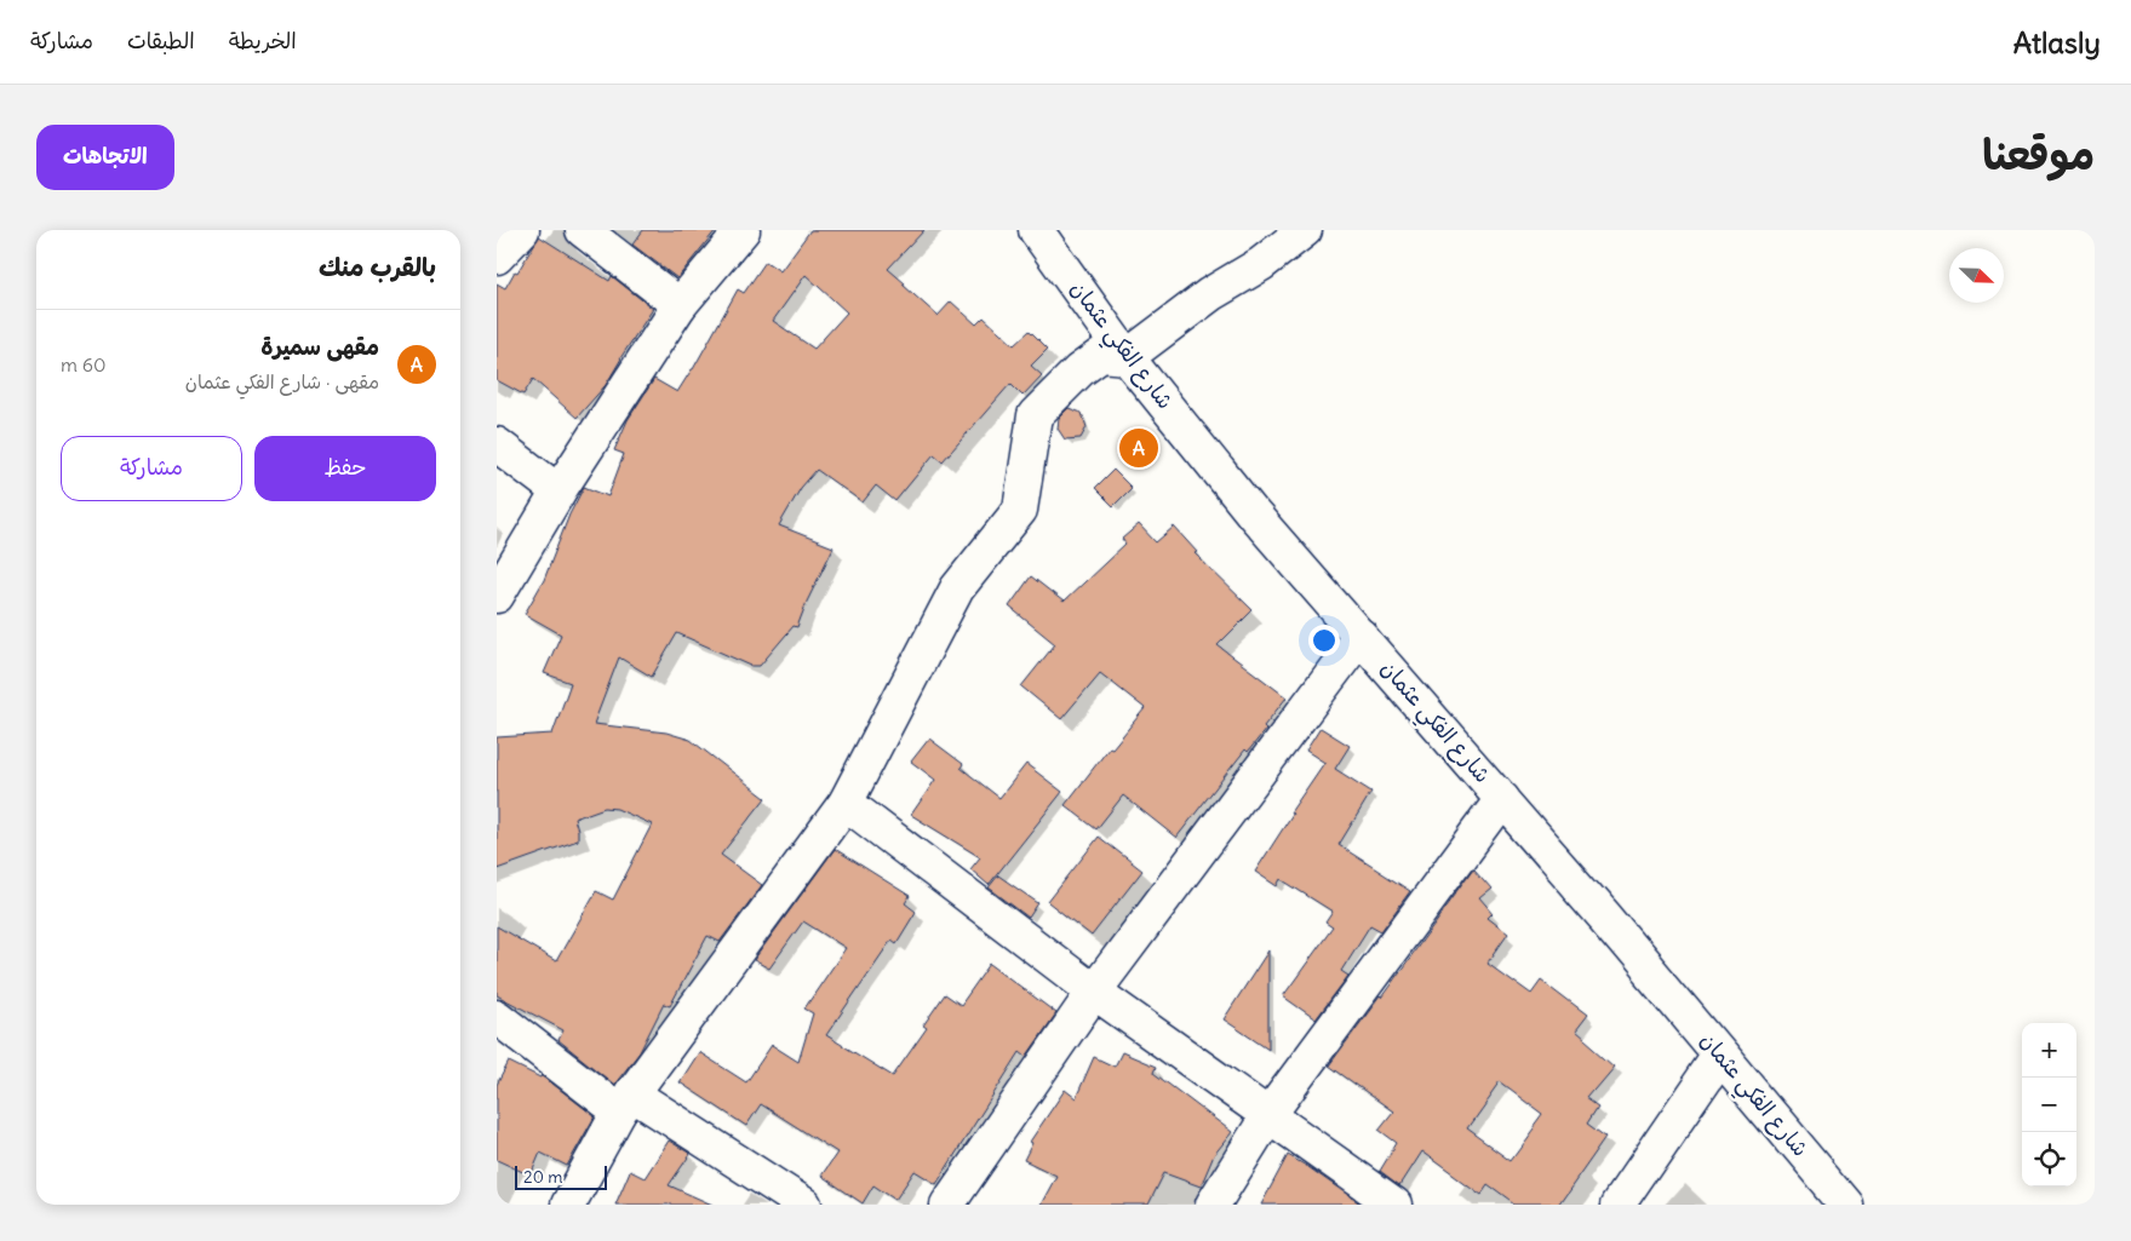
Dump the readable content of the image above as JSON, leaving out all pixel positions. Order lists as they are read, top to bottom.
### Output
{
  "streets": {
    "street": ["شارع الفكي عثمان"]
  },
  "scale_bar": "20 m",
  "north": "bottom right",
  "page": {
    "header": "Atlasly",
    "nav": ["الخريطة", "الطبقات", "مشاركة"],
    "title": "موقعنا",
    "buttons": [
      "الاتجاهات",
      ["حفظ", "مشاركة"]
    ],
    "heading": "بالقرب منك",
    "list": [
      {
        "mark": "A",
        "name": "مقهى سميرة",
        "note": "مقهى · شارع الفكي عثمان",
        "value": "60 m"
      }
    ],
    "pins": "A",
    "map_buttons": ["+", "−"],
    "scale": "20 m"
  }
}
